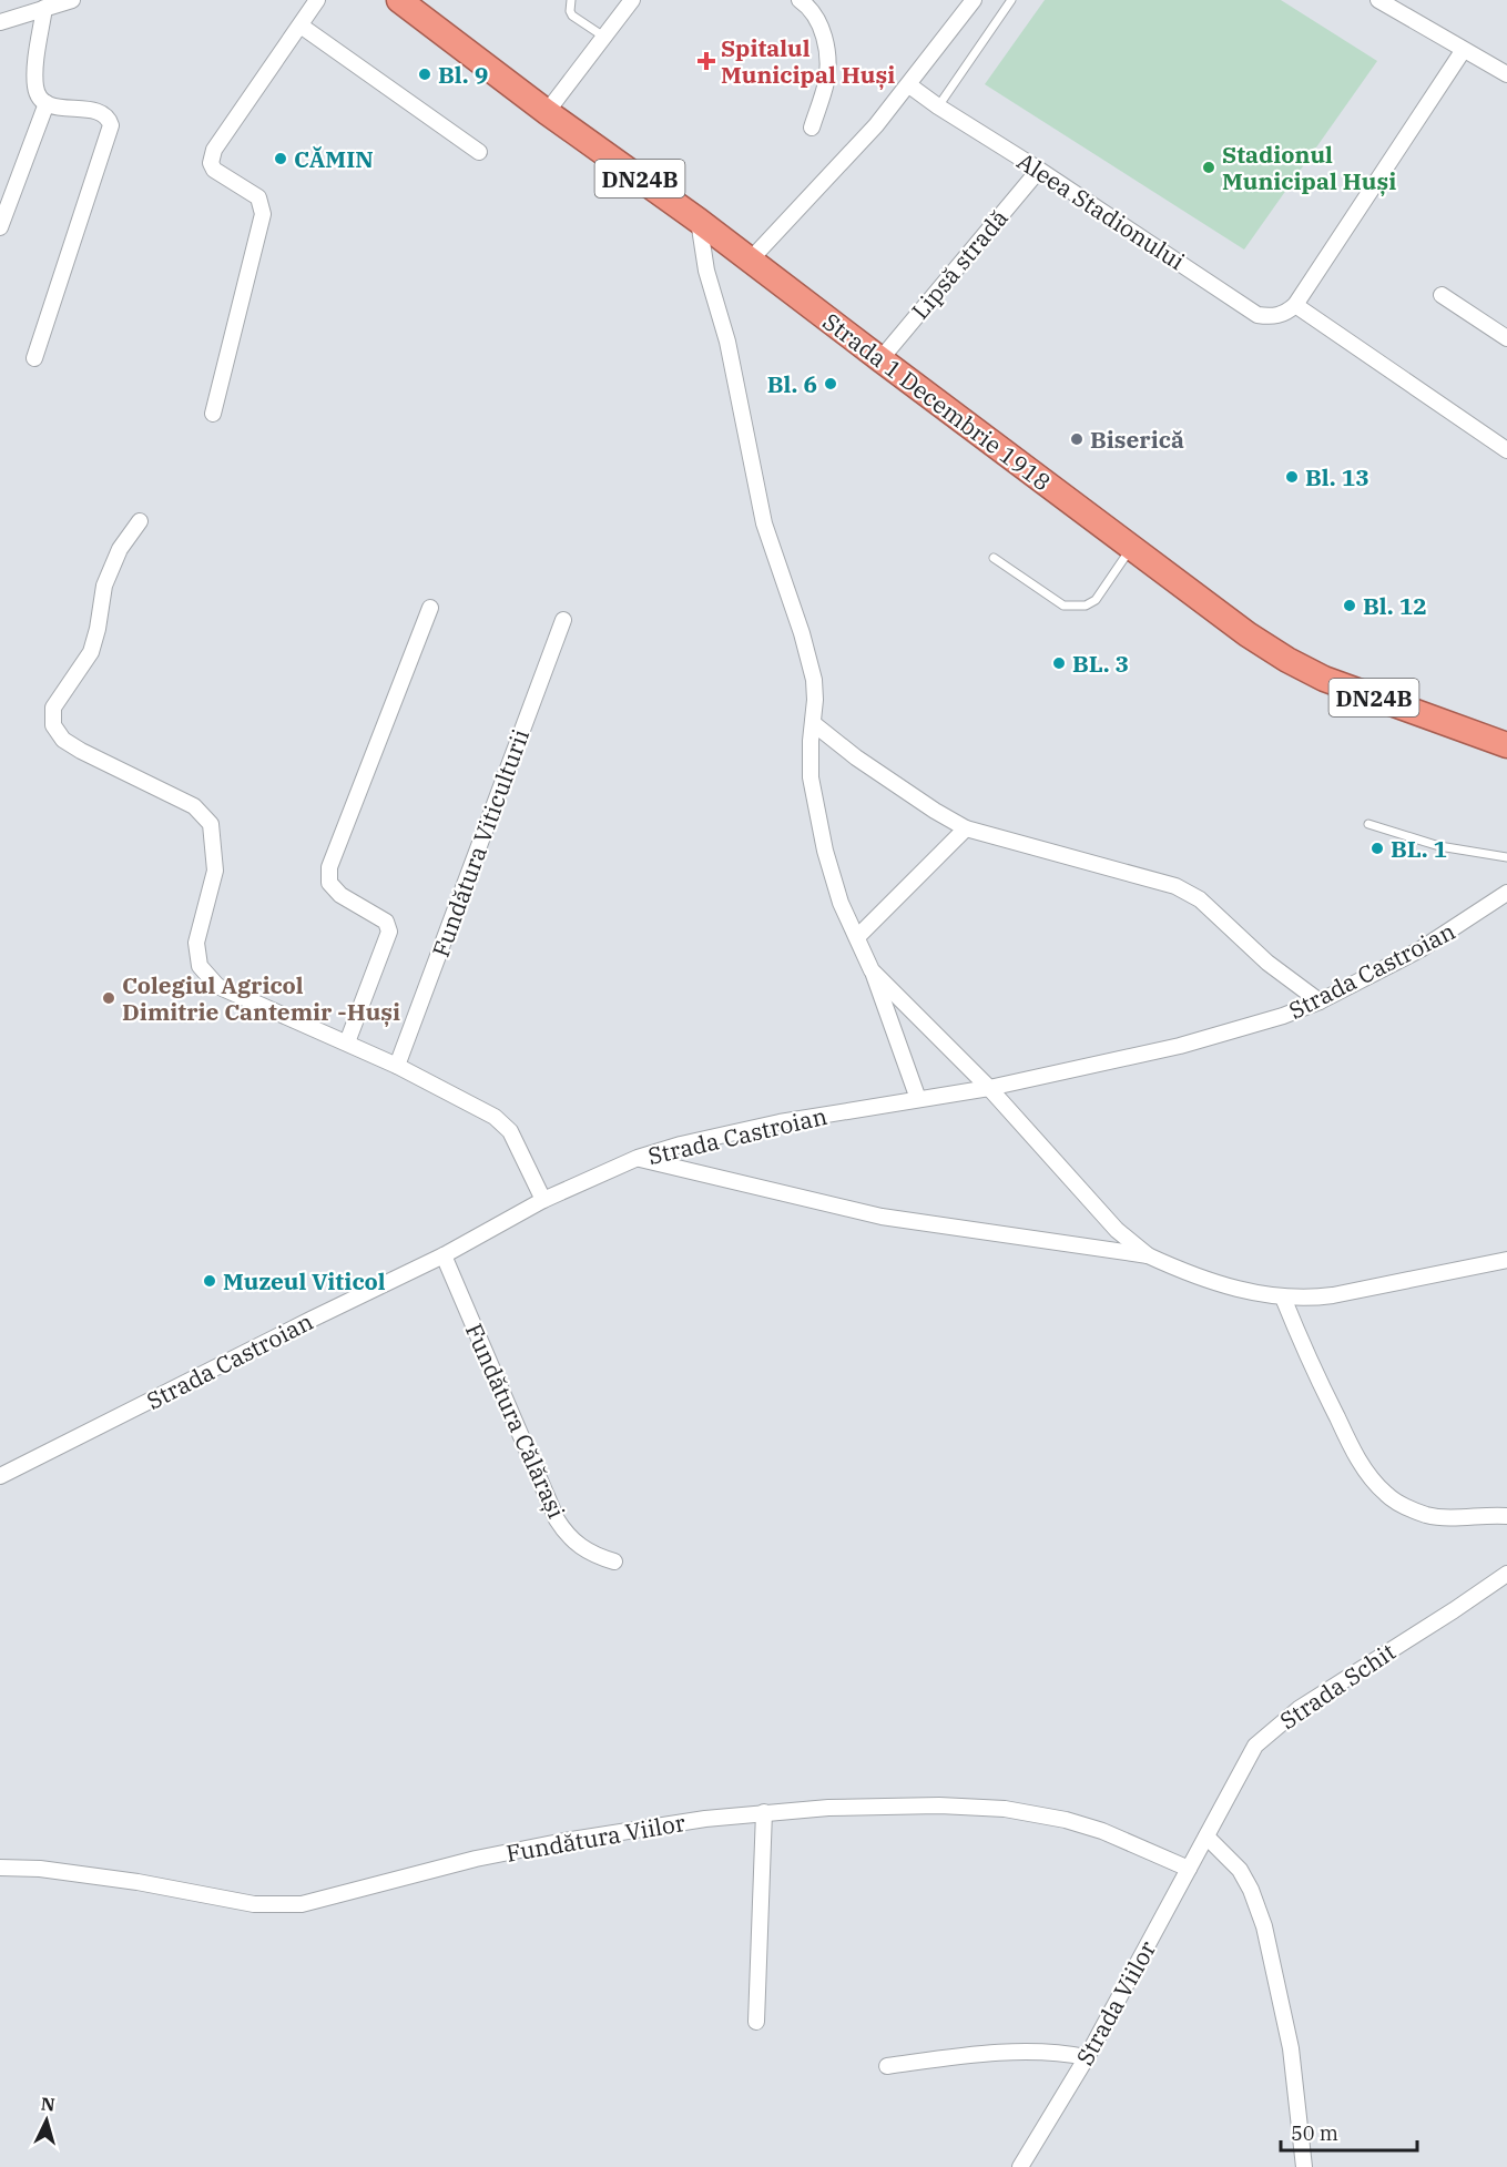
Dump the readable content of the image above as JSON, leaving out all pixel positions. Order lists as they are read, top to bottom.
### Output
{
  "streets": {
    "highway": ["DN24B", "Strada 1 Decembrie 1918"],
    "street": [
      "Aleea Stadionului",
      "Lipsă stradă",
      "Fundătura Viticulturii",
      "Strada Castroian",
      "Fundătura Călărași",
      "Strada Schit",
      "Fundătura Viilor",
      "Strada Viilor"
    ]
  },
  "crossings": [
    ["Aleea Stadionului", "Lipsă stradă"],
    ["Lipsă stradă", "Strada 1 Decembrie 1918"],
    ["Strada Castroian", "Fundătura Călărași"],
    ["Strada Schit", "Strada Viilor"],
    ["Fundătura Viilor", "Strada Viilor"]
  ],
  "places": {
    "health": ["Spitalul Municipal Huși"],
    "other": [
      "Bl. 9",
      "CĂMIN",
      "Stadionul Municipal Huși",
      "Bl. 6",
      "Biserică",
      "Bl. 13",
      "Bl. 12",
      "BL. 3",
      "BL. 1",
      "Colegiul Agricol Dimitrie Cantemir -Huși",
      "Muzeul Viticol"
    ]
  },
  "scale_bar": "50 m",
  "north": "top"
}
